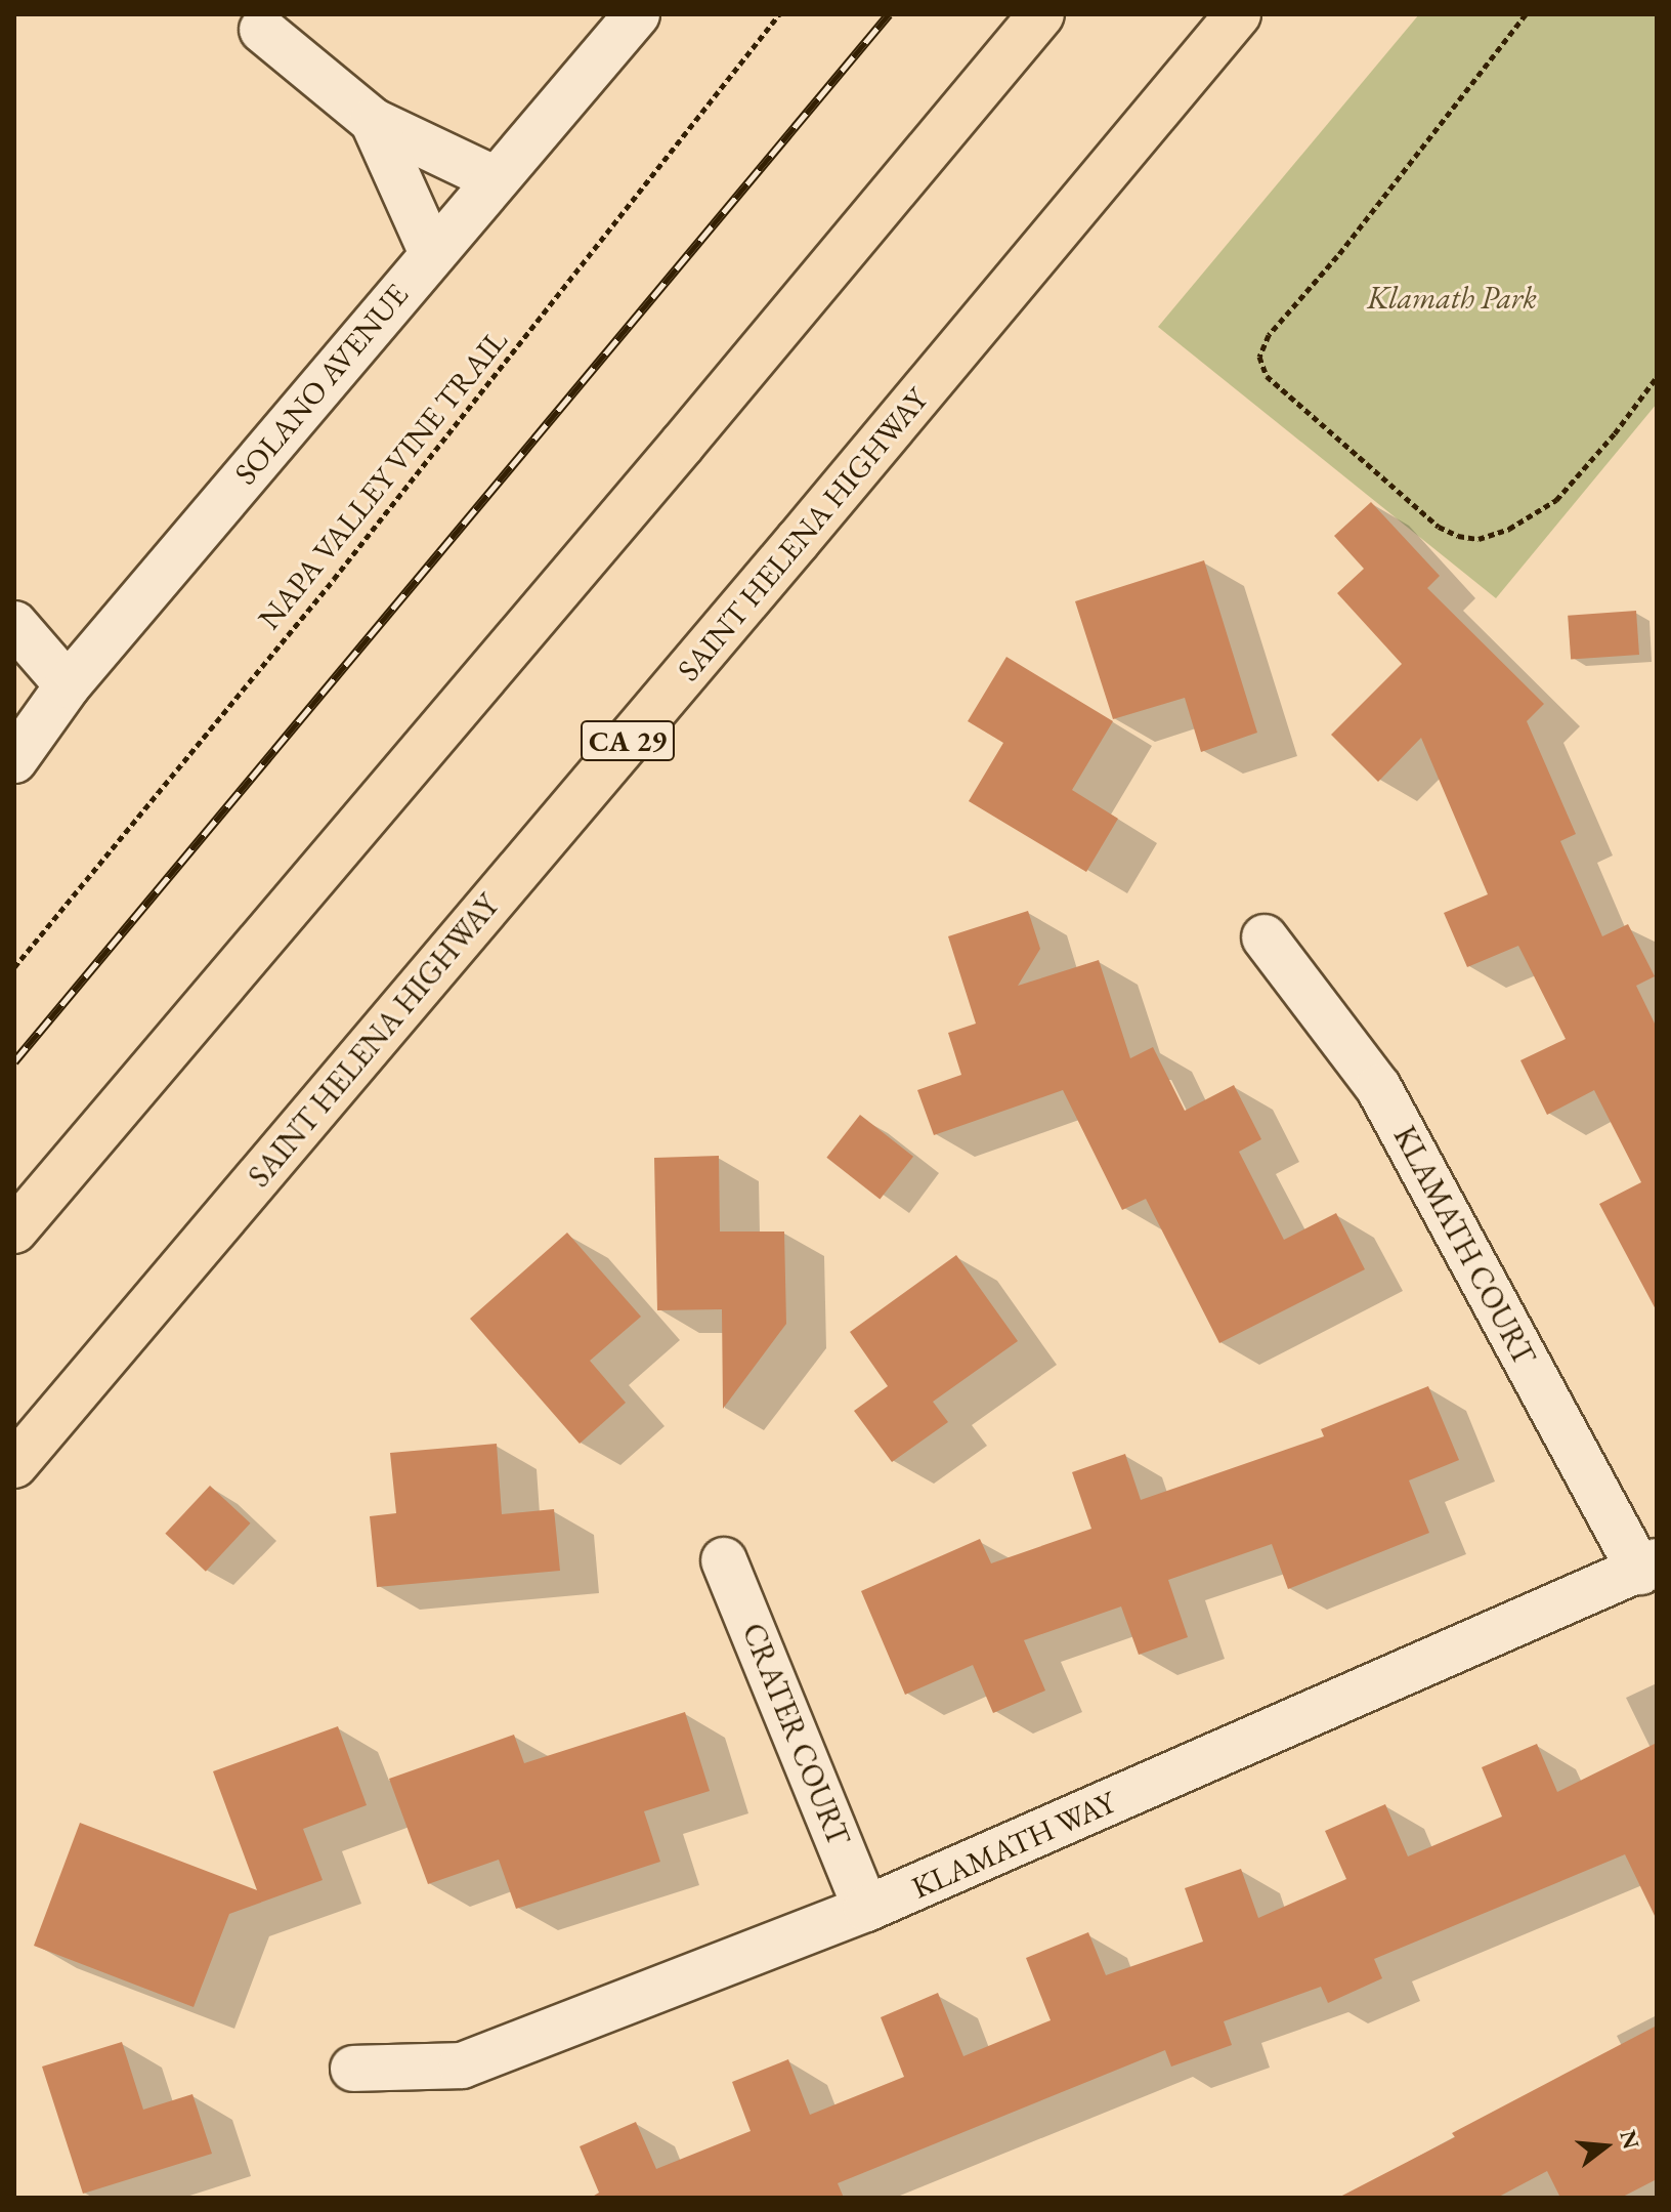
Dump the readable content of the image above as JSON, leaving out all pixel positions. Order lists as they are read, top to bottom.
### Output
{
  "streets": {
    "highway": ["SAINT HELENA HIGHWAY", "CA 29"],
    "street": [
      "SOLANO AVENUE",
      "KLAMATH COURT",
      "CRATER COURT",
      "KLAMATH WAY"
    ],
    "path": ["NAPA VALLEY VINE TRAIL"]
  },
  "crossings": [
    ["KLAMATH COURT", "KLAMATH WAY"],
    ["CRATER COURT", "KLAMATH WAY"]
  ],
  "parks": ["Klamath Park"],
  "north": "right"
}
